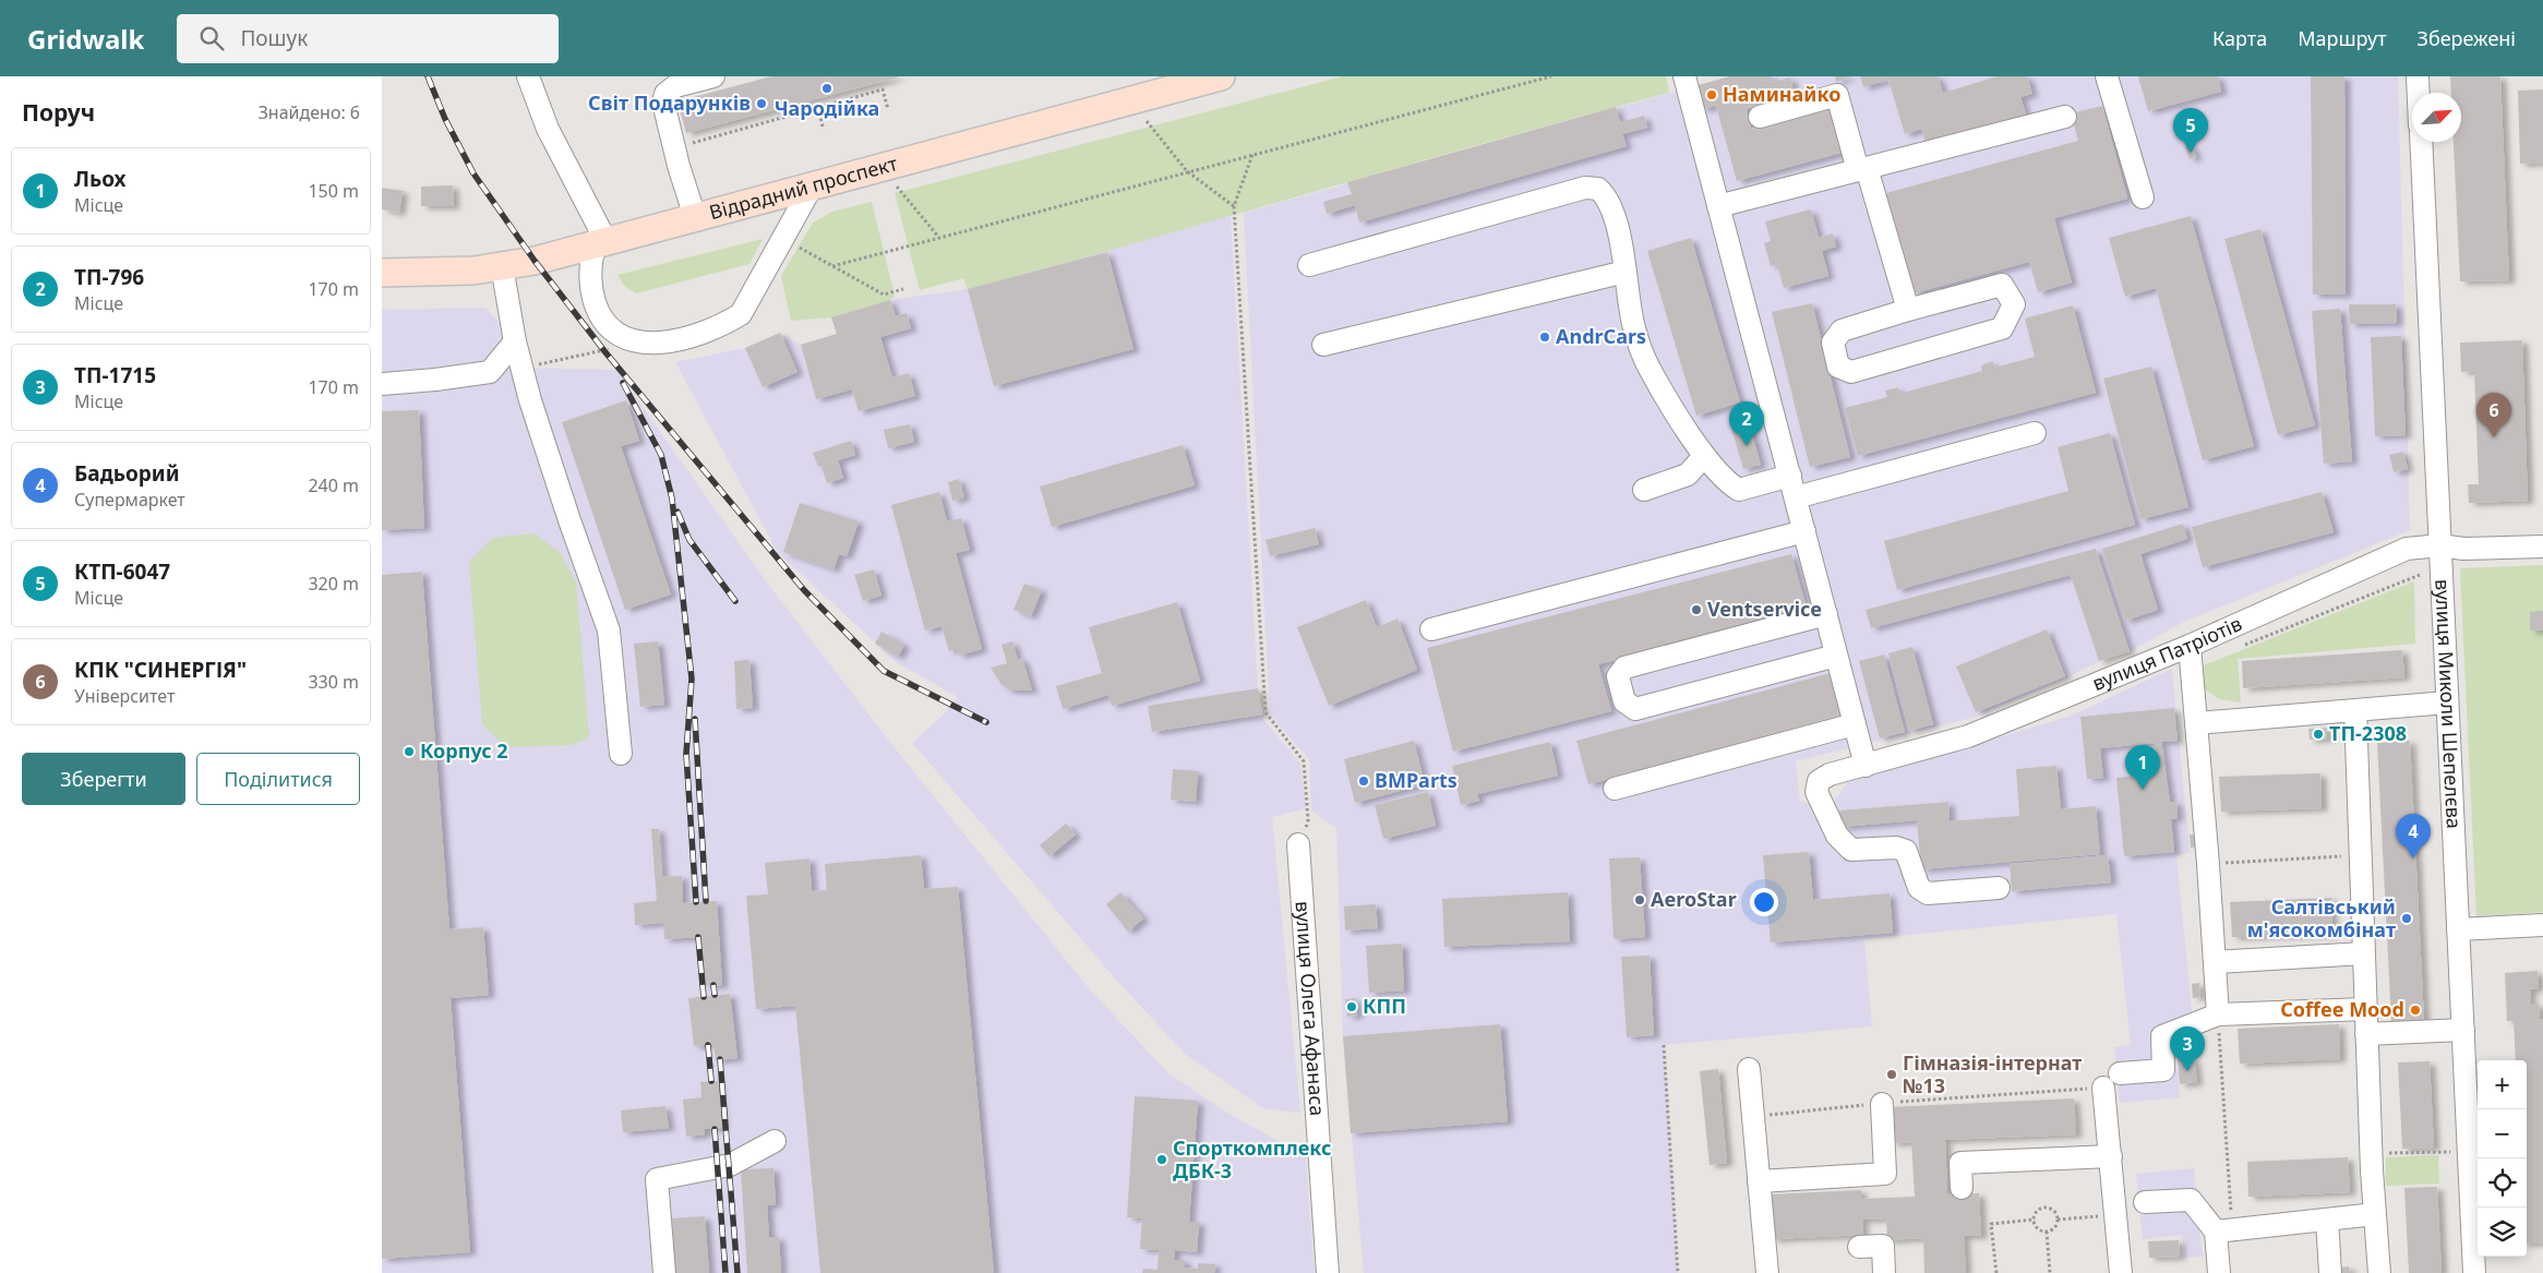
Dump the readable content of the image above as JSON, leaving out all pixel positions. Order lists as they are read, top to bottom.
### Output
{
  "streets": {
    "main road": ["Відрадний проспект"],
    "street": ["вулиця Патріотів", "вулиця Миколи Шепелєва", "вулиця Олега Афанаса"]
  },
  "crossings": [
    ["вулиця Патріотів", "вулиця Миколи Шепелєва"]
  ],
  "places": [
    "Чародійка",
    "Наминайко",
    "Світ Подарунків",
    "AndrCars",
    "Ventservice",
    "ТП-2308",
    "Корпус 2",
    "BMParts",
    "AeroStar",
    "Салтівський м'ясокомбінат",
    "КПП",
    "Coffee Mood",
    "Гімназія-інтернат №13",
    "Спорткомплекс ДБК-3"
  ],
  "north": "top right",
  "page": {
    "header": "Gridwalk",
    "search": "Пошук",
    "nav": ["Карта", "Маршрут", "Збережені"],
    "heading": ["Поруч", "Знайдено: 6"],
    "pins": [
      "5",
      "6",
      "2",
      "1",
      "4",
      "3"
    ],
    "list": [
      {
        "mark": "1",
        "name": "Льох",
        "note": "Місце",
        "value": "150 m"
      },
      {
        "mark": "2",
        "name": "ТП-796",
        "note": "Місце",
        "value": "170 m"
      },
      {
        "mark": "3",
        "name": "ТП-1715",
        "note": "Місце",
        "value": "170 m"
      },
      {
        "mark": "4",
        "name": "Бадьорий",
        "note": "Супермаркет",
        "value": "240 m"
      },
      {
        "mark": "5",
        "name": "КТП-6047",
        "note": "Місце",
        "value": "320 m"
      },
      {
        "mark": "6",
        "name": "КПК \"СИНЕРГІЯ\"",
        "note": "Університет",
        "value": "330 m"
      }
    ],
    "buttons": ["Зберегти", "Поділитися"],
    "map_buttons": ["+", "−"]
  }
}
